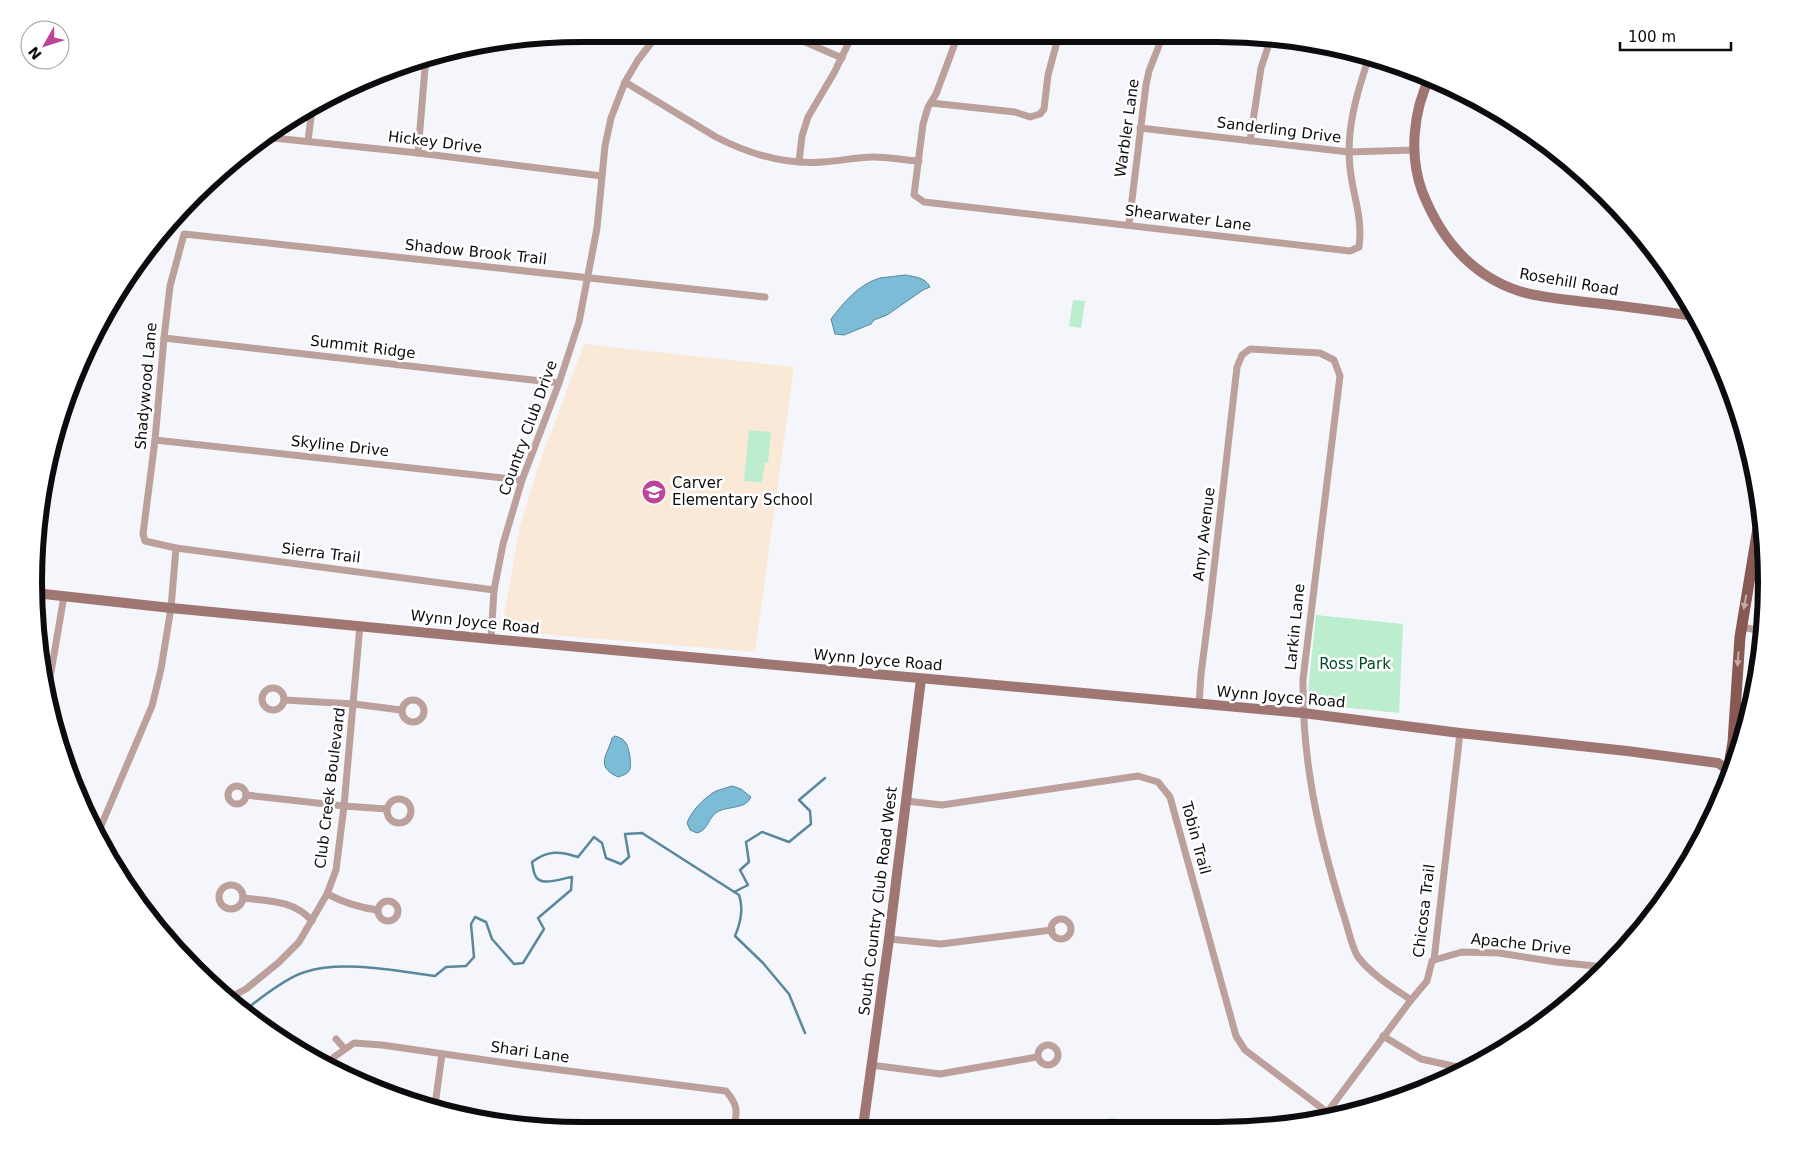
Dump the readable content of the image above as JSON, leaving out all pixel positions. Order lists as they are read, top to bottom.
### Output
{
  "streets": {
    "street": [
      "Warbler Lane",
      "Sanderling Drive",
      "Hickey Drive",
      "Shearwater Lane",
      "Shadow Brook Trail",
      "Rosehill Road",
      "Summit Ridge",
      "Shadywood Lane",
      "Country Club Drive",
      "Skyline Drive",
      "Amy Avenue",
      "Sierra Trail",
      "Wynn Joyce Road",
      "Larkin Lane",
      "Club Creek Boulevard",
      "Tobin Trail",
      "South Country Club Road West",
      "Chicosa Trail",
      "Apache Drive",
      "Shari Lane"
    ]
  },
  "crossings": [
    ["Warbler Lane", "Sanderling Drive"],
    ["Warbler Lane", "Shearwater Lane"],
    ["Sanderling Drive", "Shearwater Lane"],
    ["Sanderling Drive", "Rosehill Road"],
    ["Hickey Drive", "Country Club Drive"],
    ["Shadow Brook Trail", "Shadywood Lane"],
    ["Shadow Brook Trail", "Country Club Drive"],
    ["Summit Ridge", "Shadywood Lane"],
    ["Summit Ridge", "Country Club Drive"],
    ["Shadywood Lane", "Skyline Drive"],
    ["Shadywood Lane", "Sierra Trail"],
    ["Country Club Drive", "Skyline Drive"],
    ["Country Club Drive", "Sierra Trail"],
    ["Country Club Drive", "Wynn Joyce Road"],
    ["Amy Avenue", "Wynn Joyce Road"],
    ["Amy Avenue", "Larkin Lane"],
    ["Wynn Joyce Road", "Larkin Lane"],
    ["Wynn Joyce Road", "Club Creek Boulevard"],
    ["Wynn Joyce Road", "South Country Club Road West"],
    ["Wynn Joyce Road", "Chicosa Trail"],
    ["Larkin Lane", "Chicosa Trail"],
    ["Tobin Trail", "South Country Club Road West"],
    ["Chicosa Trail", "Apache Drive"]
  ],
  "parks": ["Ross Park"],
  "places": {
    "school or university": ["Carver Elementary School"]
  },
  "scale_bar": "100 m",
  "north": "bottom left"
}
